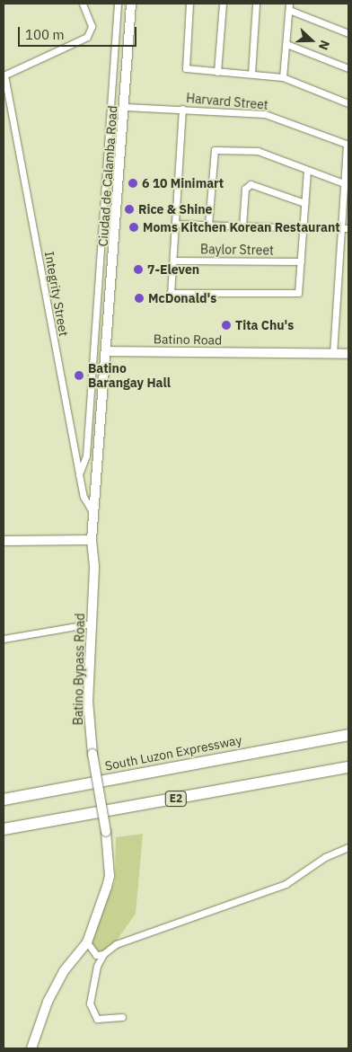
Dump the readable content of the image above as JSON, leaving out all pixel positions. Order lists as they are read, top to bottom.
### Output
{
  "streets": {
    "highway": ["South Luzon Expressway", "E2"],
    "main road": ["Ciudad de Calamba Road", "Batino Road", "Batino Bypass Road"],
    "street": ["Harvard Street", "Baylor Street", "Integrity Street"]
  },
  "crossings": [
    ["Harvard Street", "Ciudad de Calamba Road"],
    ["Ciudad de Calamba Road", "Integrity Street"],
    ["Ciudad de Calamba Road", "Batino Road"],
    ["Ciudad de Calamba Road", "Batino Bypass Road"],
    ["Integrity Street", "Batino Bypass Road"]
  ],
  "places": [
    "6 10 Minimart",
    "Rice & Shine",
    "Moms Kitchen Korean Restaurant",
    "7-Eleven",
    "McDonald's",
    "Tita Chu's",
    "Batino Barangay Hall"
  ],
  "scale_bar": "100 m",
  "north": "right"
}
